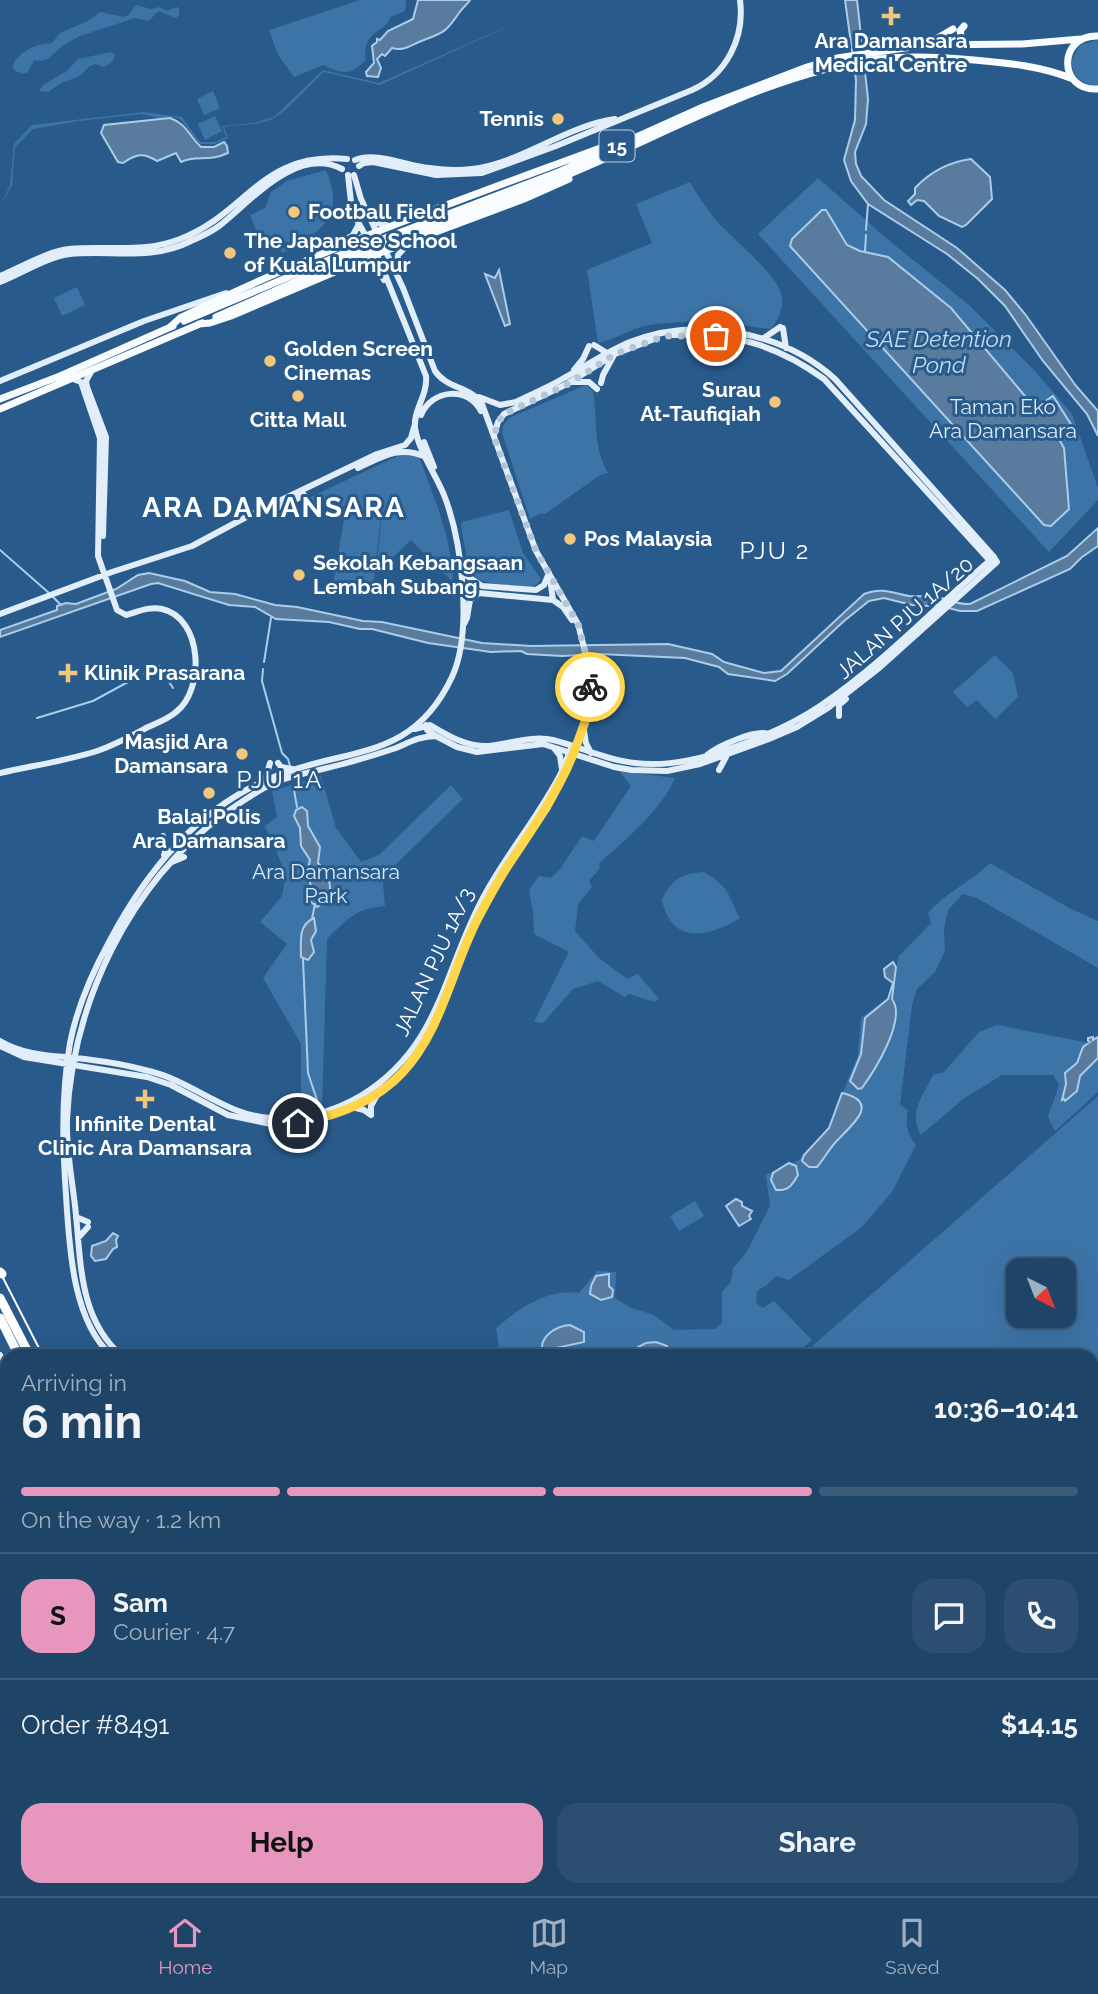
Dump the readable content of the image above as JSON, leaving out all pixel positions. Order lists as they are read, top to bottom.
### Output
{
  "streets": {
    "main road": ["15"],
    "street": ["JALAN PJU 1A/20", "JALAN PJU 1A/3"]
  },
  "crossings": [
    ["JALAN PJU 1A/20", "JALAN PJU 1A/3"]
  ],
  "districts": ["ARA DAMANSARA", "PJU 2", "PJU 1A"],
  "water": ["SAE Detention Pond"],
  "parks": ["Taman Eko Ara Damansara", "Ara Damansara Park"],
  "places": {
    "health": ["Ara Damansara Medical Centre", "Klinik Prasarana", "Infinite Dental Clinic Ara Damansara"],
    "other": [
      "Tennis",
      "Football Field",
      "The Japanese School of Kuala Lumpur",
      "Golden Screen Cinemas",
      "Citta Mall",
      "Surau At-Taufiqiah",
      "Pos Malaysia",
      "Sekolah Kebangsaan Lembah Subang",
      "Masjid Ara Damansara",
      "Balai Polis Ara Damansara"
    ]
  },
  "north": "bottom right",
  "page": {
    "heading": ["6 min", "Arriving in", "10:36–10:41"],
    "panel": [
      "Sam",
      "Courier · 4.7",
      "Order #8491",
      "$14.15"
    ],
    "bar": "On the way · 1.2 km",
    "round": "S",
    "buttons": ["Help", "Share"],
    "tabs": ["Home", "Map", "Saved"]
  }
}
